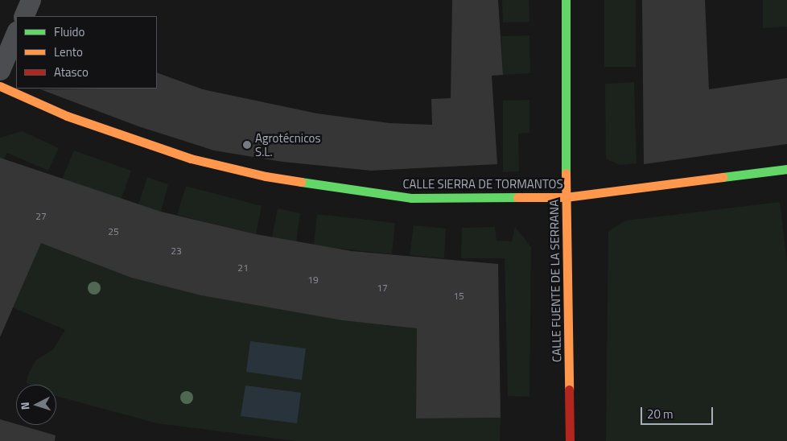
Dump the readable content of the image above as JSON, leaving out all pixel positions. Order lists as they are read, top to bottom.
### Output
{
  "streets": {
    "street": ["CALLE SIERRA DE TORMANTOS", "CALLE FUENTE DE LA SERRANA"]
  },
  "crossings": [
    ["CALLE SIERRA DE TORMANTOS", "CALLE FUENTE DE LA SERRANA"]
  ],
  "places": ["Agrotécnicos S.L."],
  "house_numbers": [
    "27",
    "25",
    "23",
    "21",
    "19",
    "17",
    "15"
  ],
  "legend": ["Fluido", "Lento", "Atasco"],
  "scale_bar": "20 m",
  "north": "left"
}
